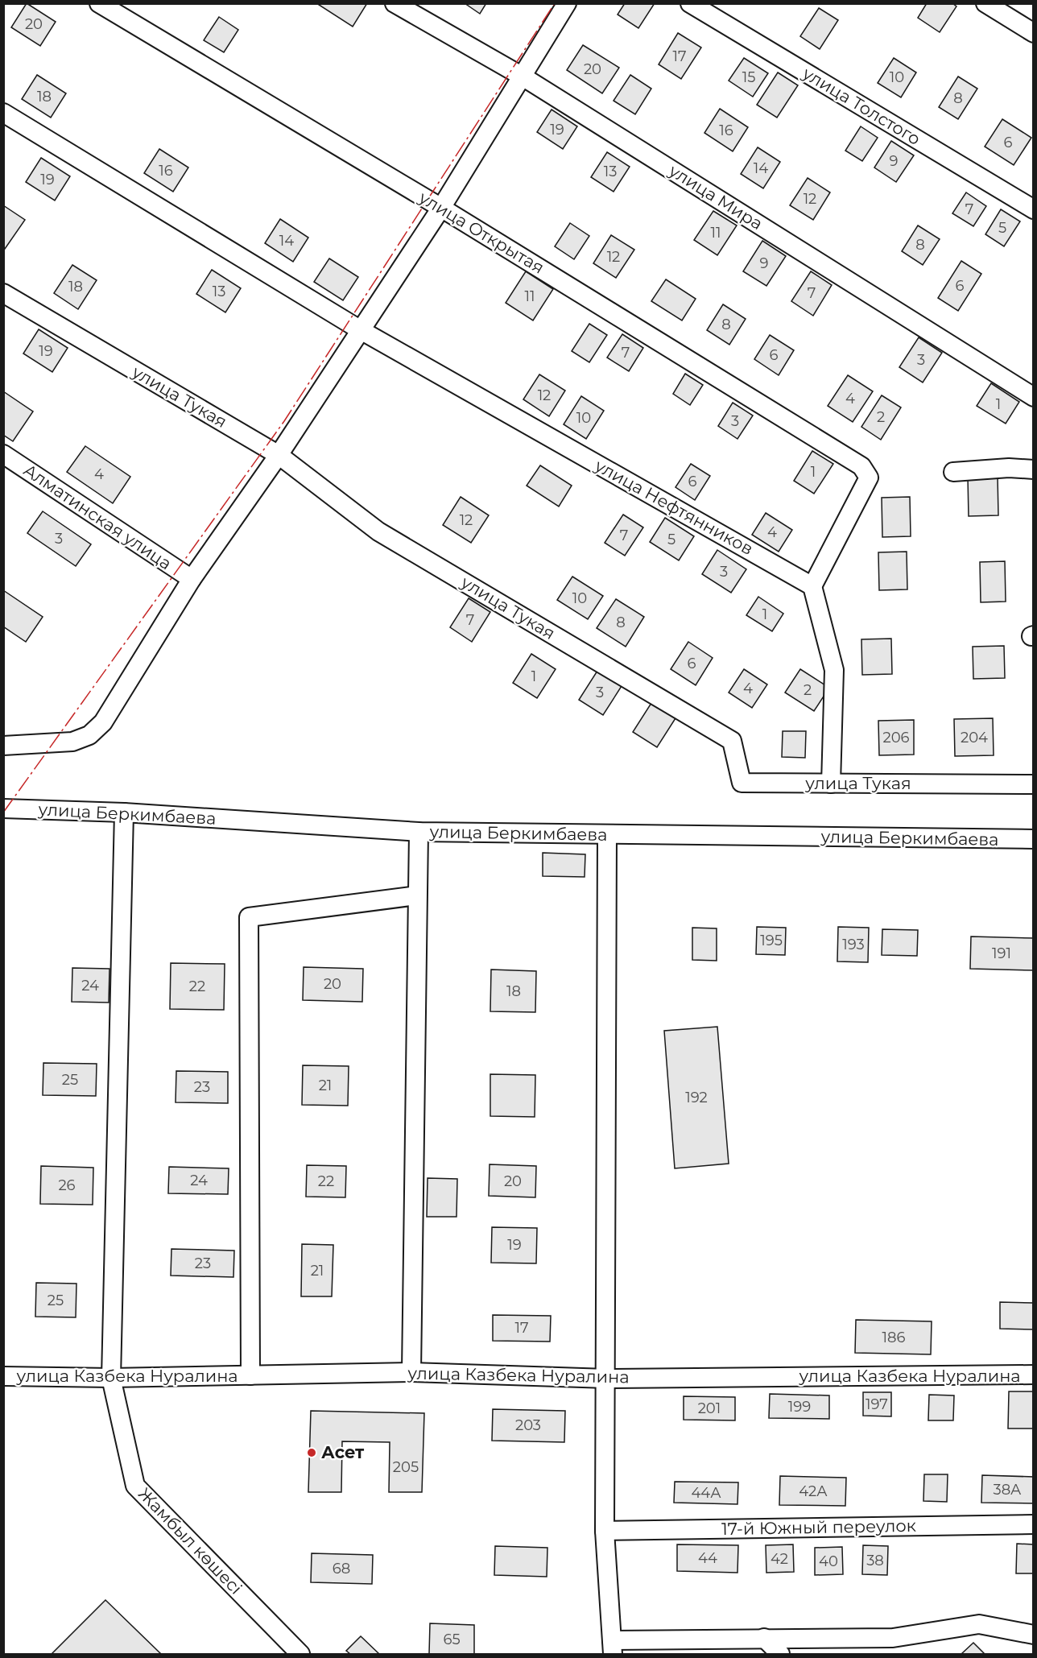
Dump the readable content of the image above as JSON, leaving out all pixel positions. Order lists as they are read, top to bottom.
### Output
{
  "streets": {
    "street": [
      "улица Толстого",
      "улица Мира",
      "улица Открытая",
      "улица Тукая",
      "улица Нефтянников",
      "Алматинская улица",
      "улица Беркимбаева",
      "улица Казбека Нуралина",
      "17-й Южный переулок",
      "Жамбыл көшесі"
    ]
  },
  "crossings": [
    ["улица Открытая", "улица Нефтянников"],
    ["улица Беркимбаева", "Жамбыл көшесі"],
    ["улица Казбека Нуралина", "Жамбыл көшесі"]
  ],
  "places": ["Асет"],
  "house_numbers": [
    "20",
    "17",
    "20",
    "15",
    "10",
    "18",
    "8",
    "19",
    "16",
    "6",
    "9",
    "14",
    "16",
    "13",
    "19",
    "12",
    "7",
    "5",
    "11",
    "14",
    "8",
    "12",
    "9",
    "6",
    "18",
    "13",
    "7",
    "11",
    "8",
    "19",
    "7",
    "6",
    "3",
    "12",
    "4",
    "1",
    "2",
    "10",
    "3",
    "1",
    "4",
    "6",
    "12",
    "4",
    "7",
    "3",
    "5",
    "3",
    "10",
    "1",
    "7",
    "8",
    "6",
    "1",
    "4",
    "2",
    "3",
    "206",
    "204",
    "195",
    "193",
    "191",
    "20",
    "24",
    "22",
    "18",
    "25",
    "21",
    "23",
    "192",
    "24",
    "22",
    "20",
    "26",
    "19",
    "23",
    "21",
    "25",
    "17",
    "186",
    "197",
    "199",
    "201",
    "203",
    "205",
    "38А",
    "42А",
    "44А",
    "44",
    "42",
    "38",
    "40",
    "68",
    "65"
  ]
}
